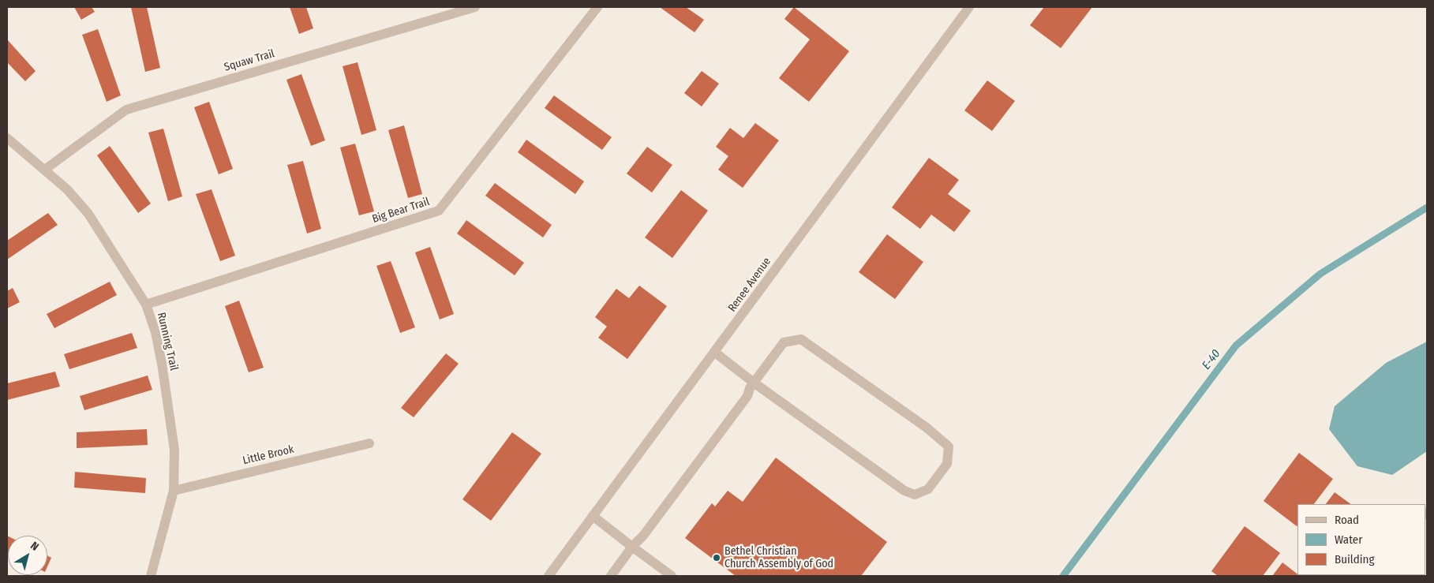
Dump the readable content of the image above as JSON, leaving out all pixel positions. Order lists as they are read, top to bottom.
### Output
{
  "streets": {
    "street": [
      "Squaw Trail",
      "Big Bear Trail",
      "Renee Avenue",
      "Running Trail",
      "Little Brook"
    ]
  },
  "crossings": [
    ["Squaw Trail", "Running Trail"],
    ["Big Bear Trail", "Running Trail"],
    ["Running Trail", "Little Brook"]
  ],
  "water": ["E-40"],
  "places": ["Bethel Christian Church Assembly of God"],
  "legend": ["Road", "Water", "Building"],
  "north": "top right"
}
